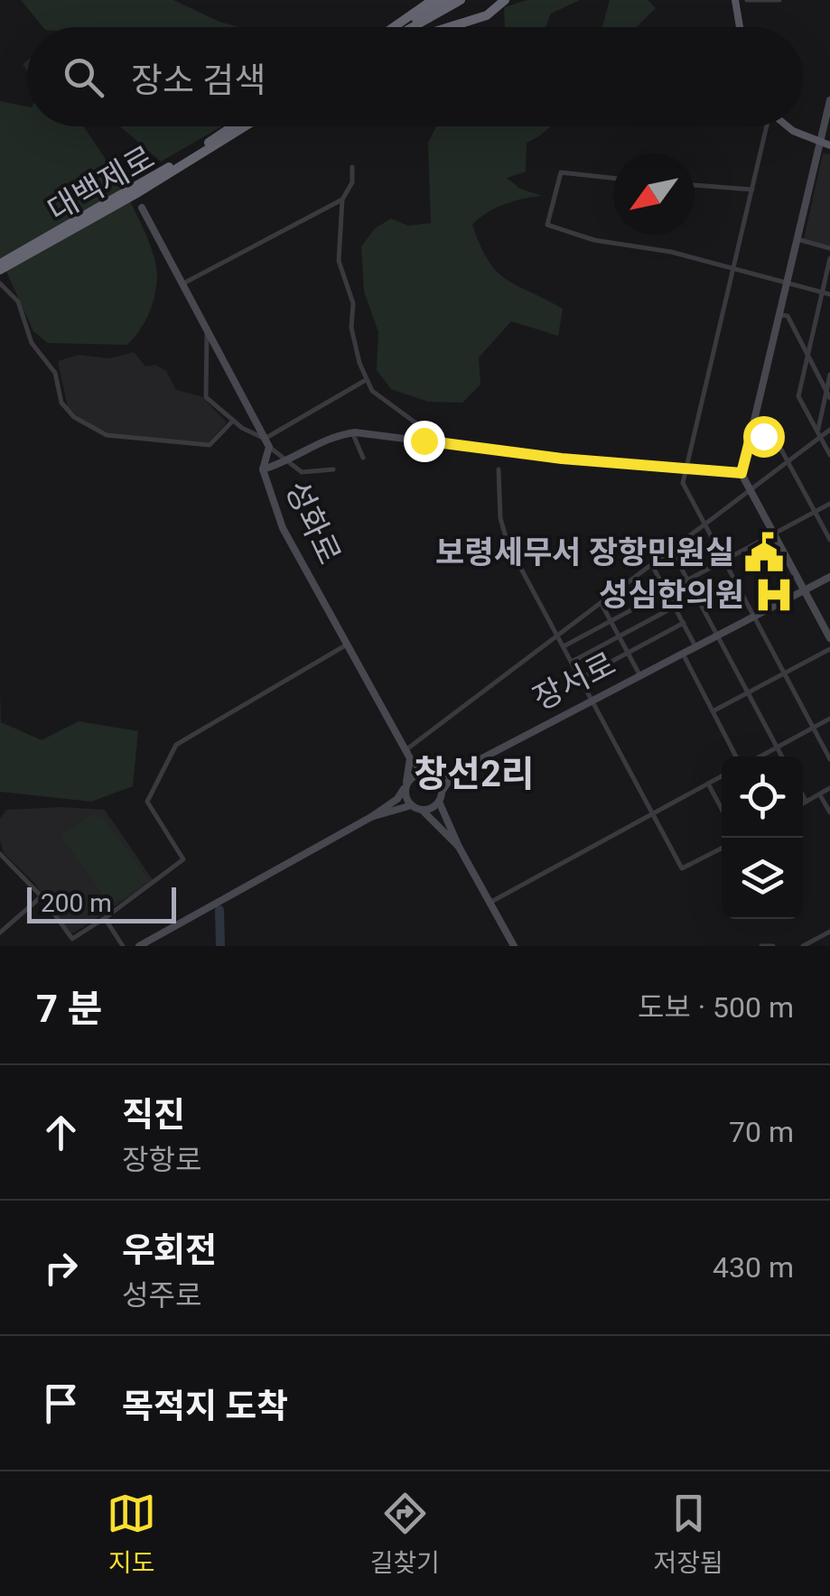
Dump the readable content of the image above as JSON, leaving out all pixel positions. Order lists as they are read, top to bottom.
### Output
{
  "streets": {
    "highway": ["대백제로"],
    "street": ["성화로", "장서로"]
  },
  "districts": ["창선2리"],
  "places": {
    "public building": ["보령세무서 장항민원실"],
    "hospital": ["성심한의원"]
  },
  "scale_bar": "200 m",
  "north": "bottom left",
  "page": {
    "search": "장소 검색",
    "scale": "200 m",
    "heading": ["7 분", "도보 · 500 m"],
    "list": [
      ["직진", "장항로", "70 m"],
      ["우회전", "성주로", "430 m"],
      "목적지 도착"
    ],
    "nav": ["지도", "길찾기", "저장됨"]
  }
}
